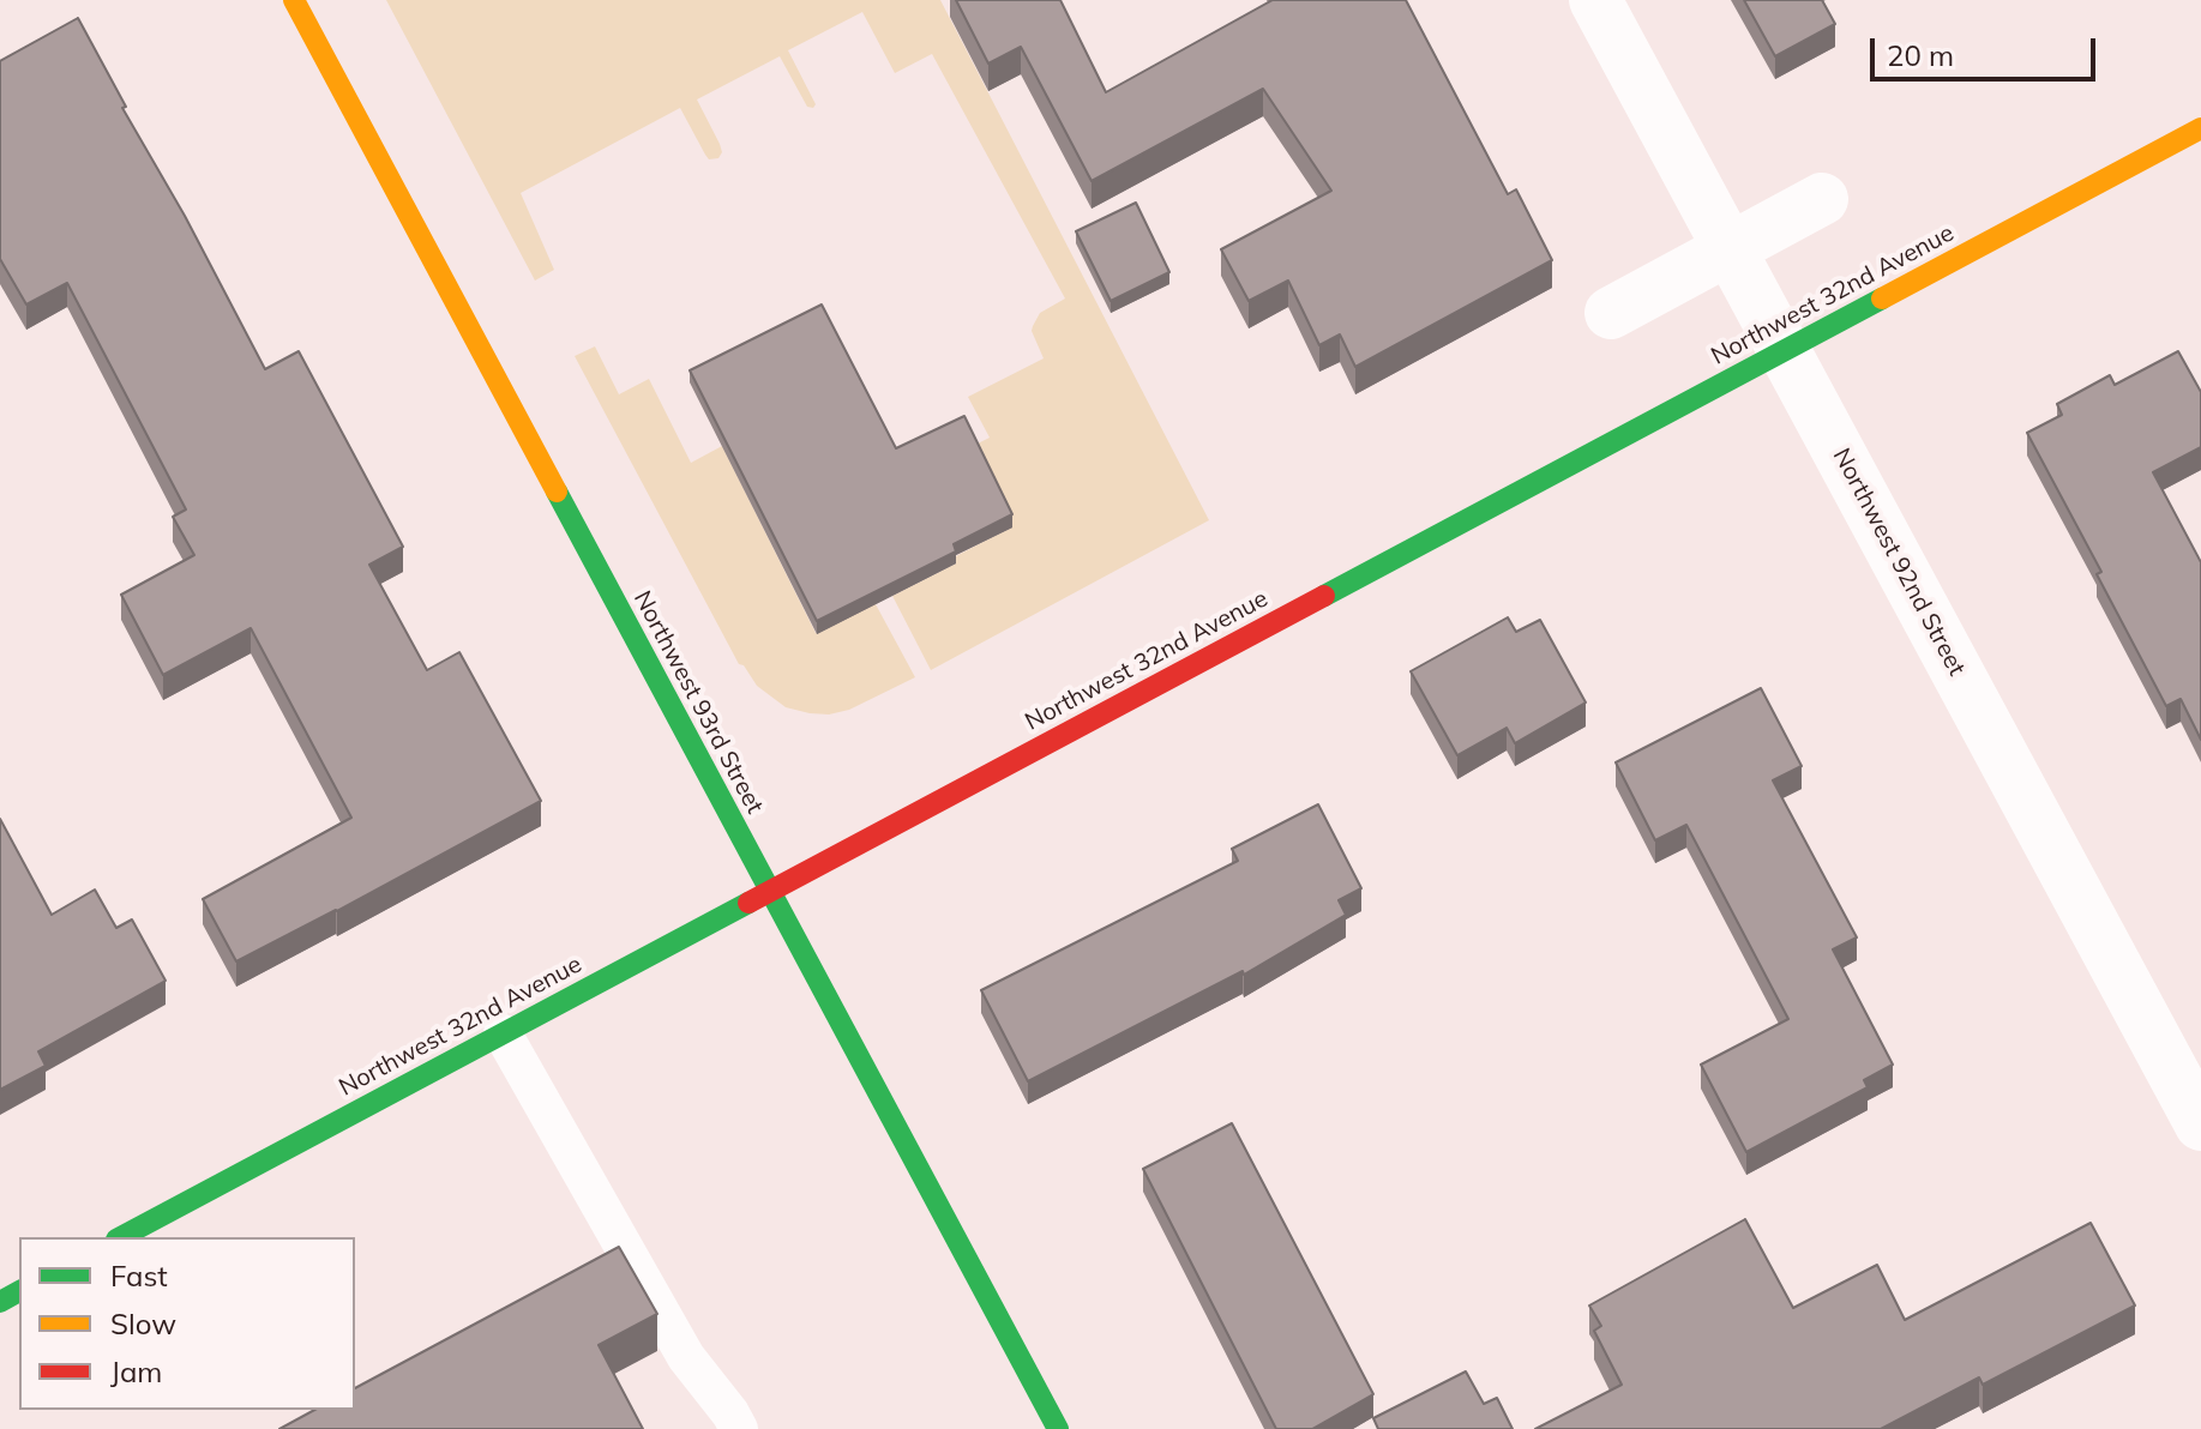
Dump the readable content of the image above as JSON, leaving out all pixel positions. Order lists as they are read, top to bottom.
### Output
{
  "streets": {
    "main road": ["Northwest 32nd Avenue", "Northwest 93rd Street"],
    "street": ["Northwest 92nd Street"]
  },
  "crossings": [
    ["Northwest 32nd Avenue", "Northwest 92nd Street"],
    ["Northwest 32nd Avenue", "Northwest 93rd Street"]
  ],
  "legend": ["Fast", "Slow", "Jam"],
  "scale_bar": "20 m"
}
